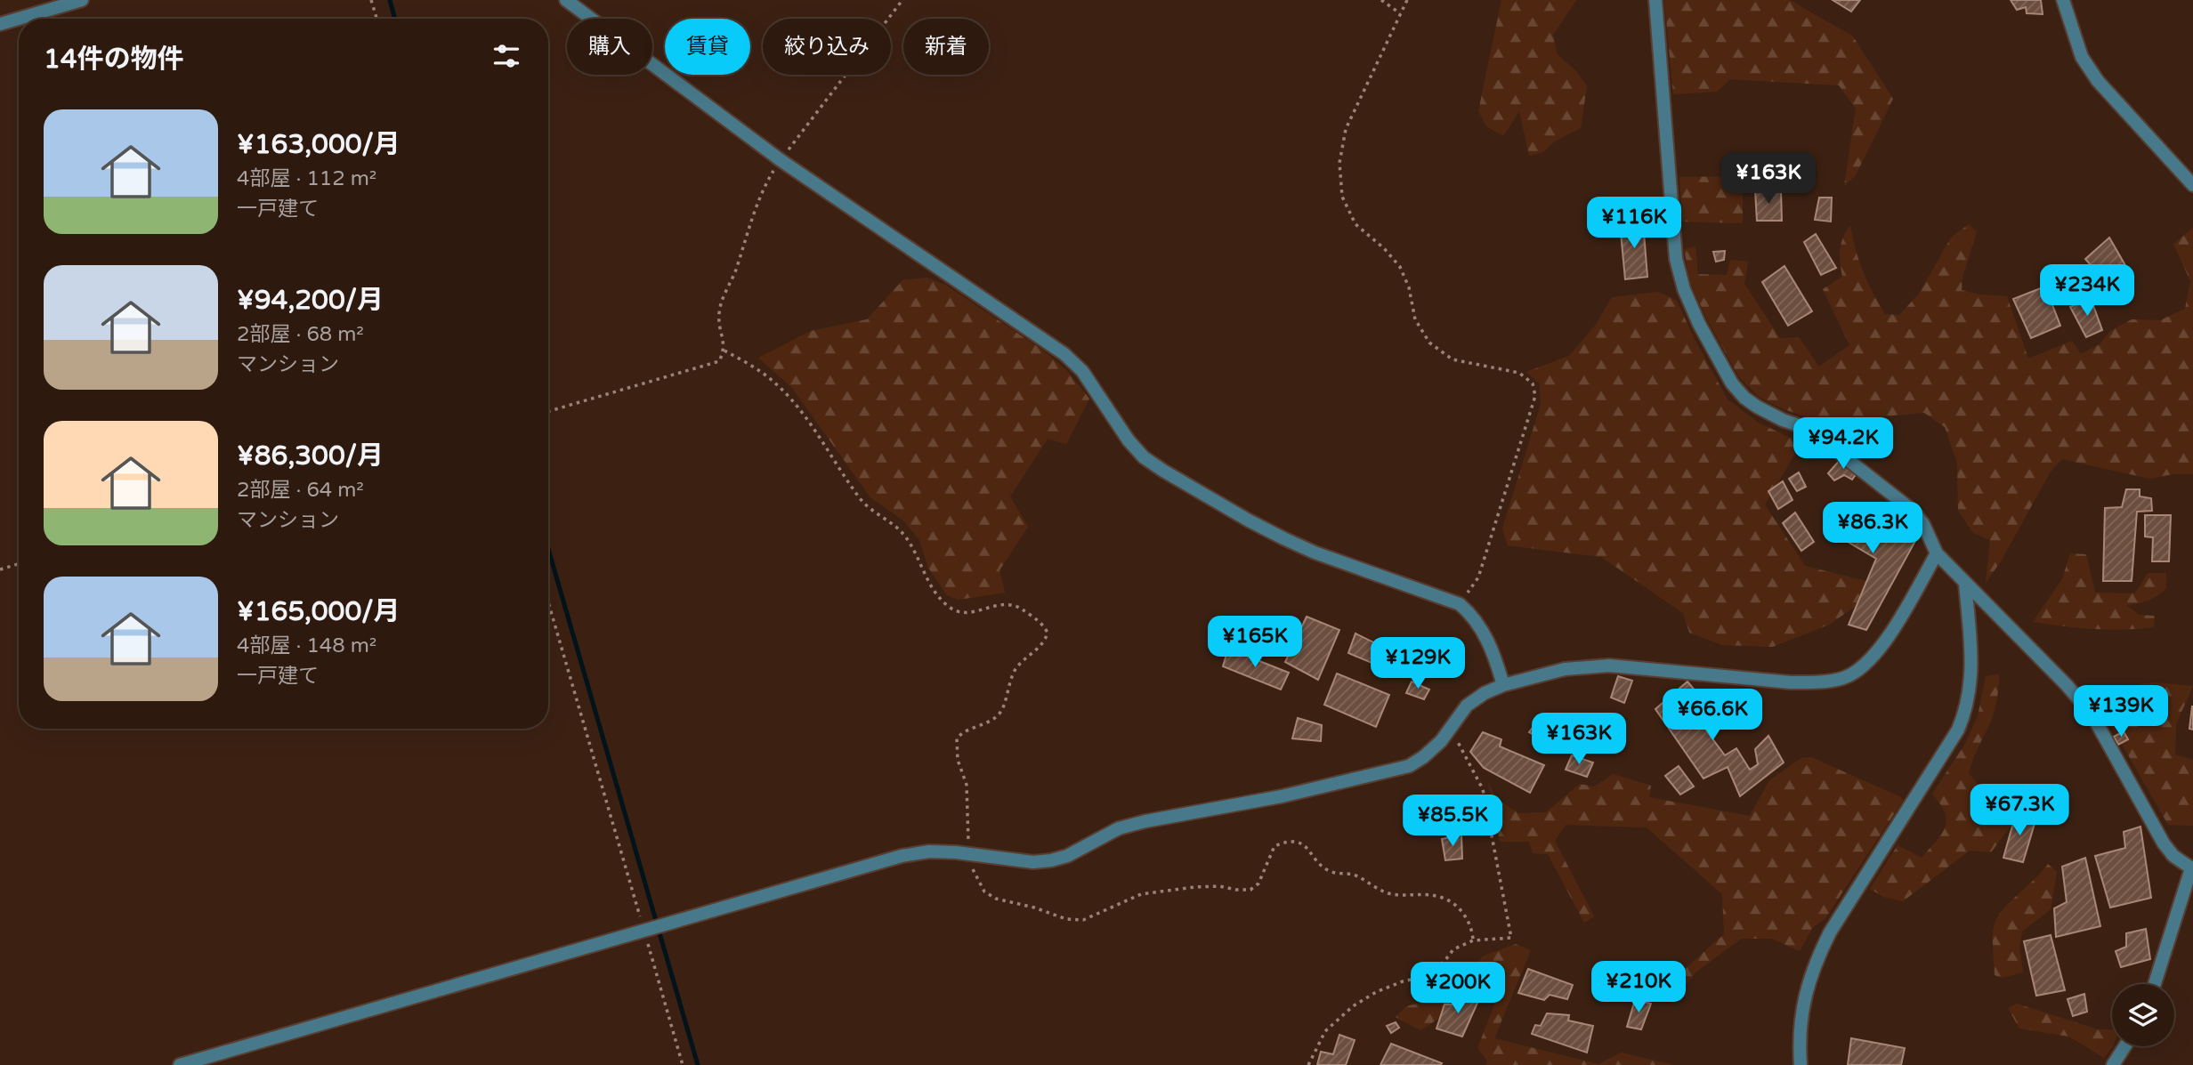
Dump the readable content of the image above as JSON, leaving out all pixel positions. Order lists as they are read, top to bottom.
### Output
{
  "page": {
    "chip": [
      "購入",
      "賃貸",
      "絞り込み",
      "新着"
    ],
    "heading": "14件の物件",
    "list": [
      {
        "name": "¥163,000/月",
        "note": "4部屋 · 112 m² · 一戸建て"
      },
      {
        "name": "¥94,200/月",
        "note": "2部屋 · 68 m² · マンション"
      },
      {
        "name": "¥86,300/月",
        "note": "2部屋 · 64 m² · マンション"
      },
      {
        "name": "¥165,000/月",
        "note": "4部屋 · 148 m² · 一戸建て"
      }
    ],
    "price": [
      "¥163K",
      "¥116K",
      "¥234K",
      "¥94.2K",
      "¥86.3K",
      "¥165K",
      "¥129K",
      "¥139K",
      "¥66.6K",
      "¥163K",
      "¥67.3K",
      "¥85.5K",
      "¥210K",
      "¥200K"
    ]
  }
}
